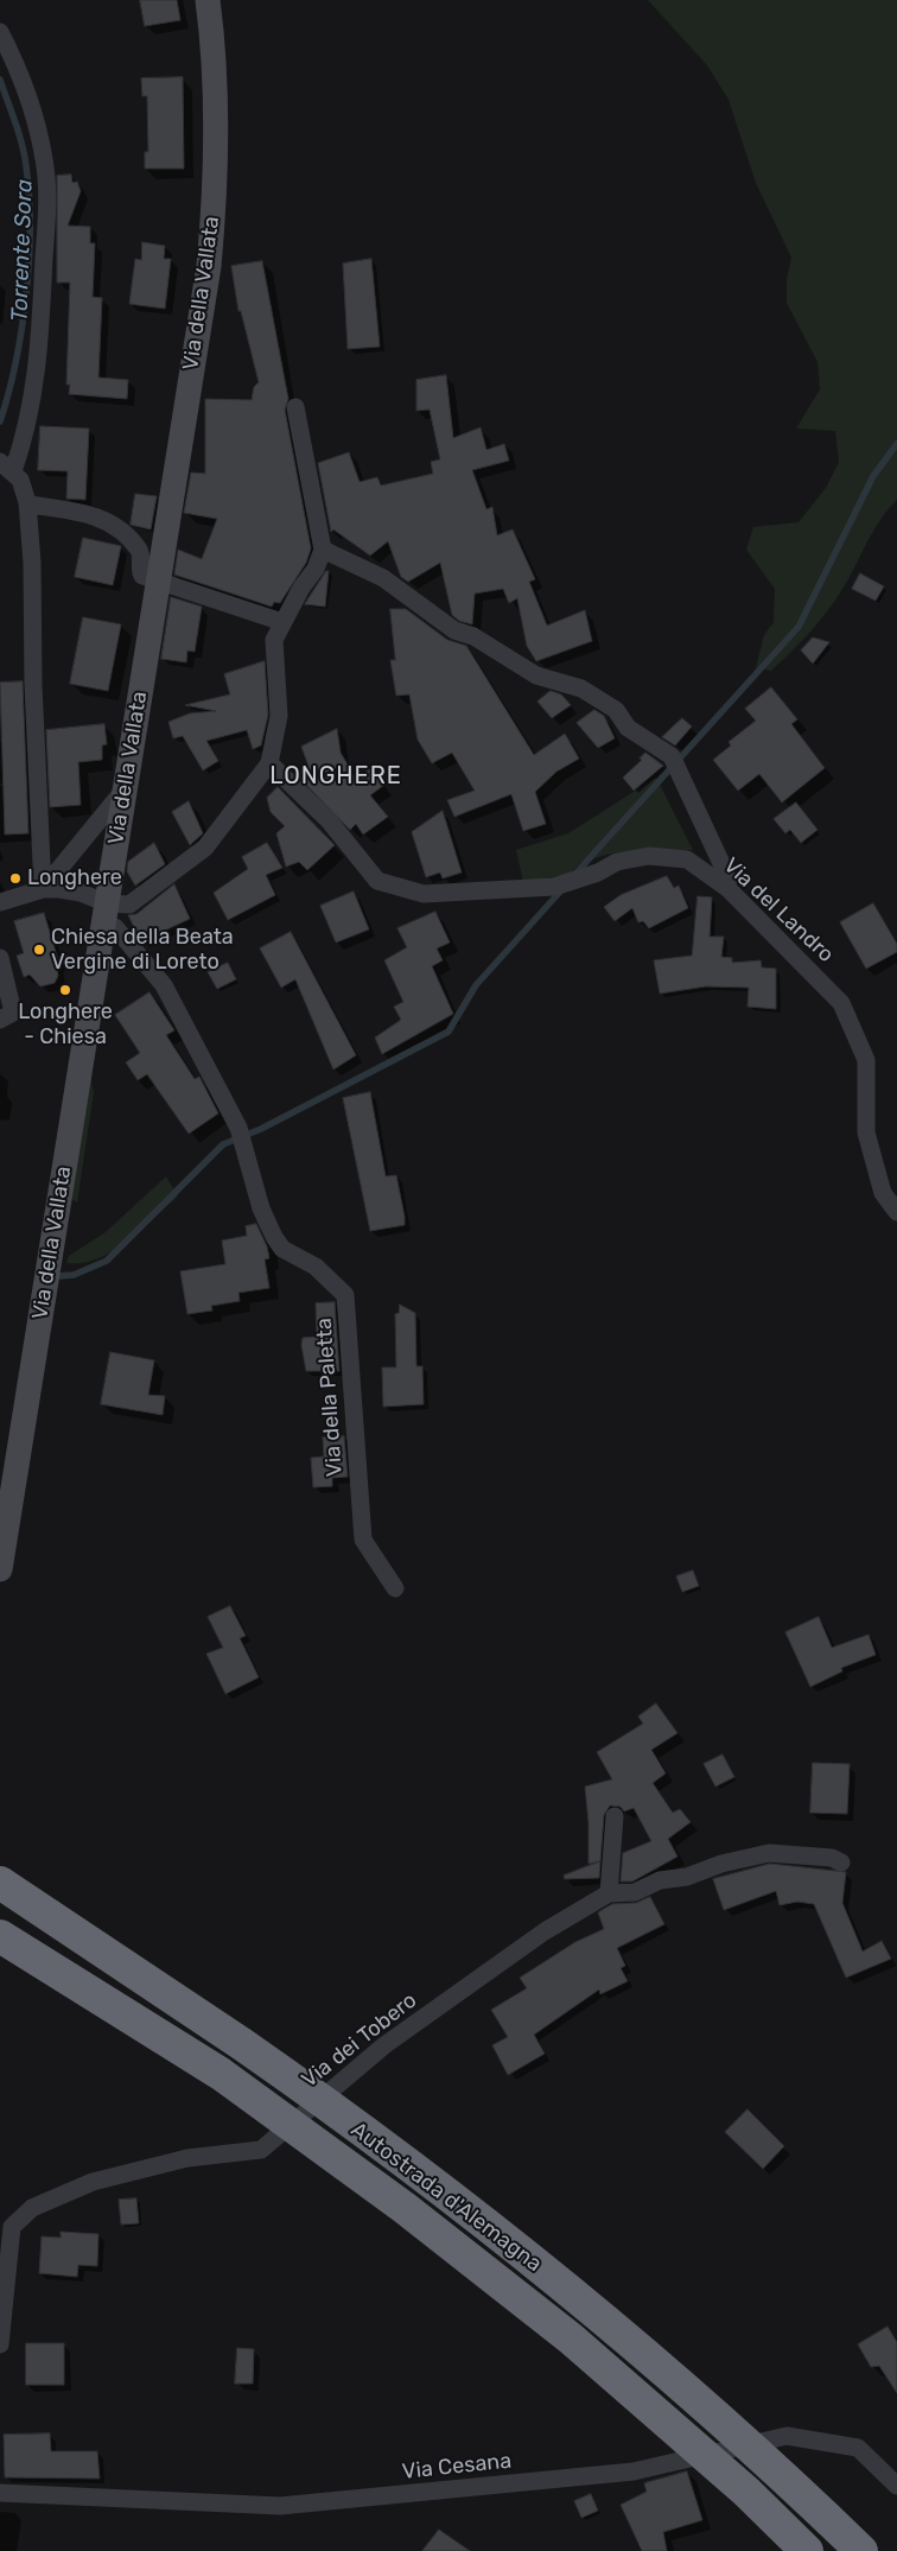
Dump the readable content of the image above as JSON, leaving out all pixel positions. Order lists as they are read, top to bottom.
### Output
{
  "streets": {
    "highway": ["Autostrada d'Alemagna"],
    "main road": ["Via della Vallata"],
    "street": [
      "Via del Landro",
      "Via della Paletta",
      "Via dei Tobero",
      "Via Cesana"
    ]
  },
  "crossings": [
    ["Via della Vallata", "Via della Paletta"]
  ],
  "districts": ["LONGHERE"],
  "water": ["Torrente Sora"],
  "places": ["Longhere", "Chiesa della Beata Vergine di Loreto", "Longhere - Chiesa"]
}
